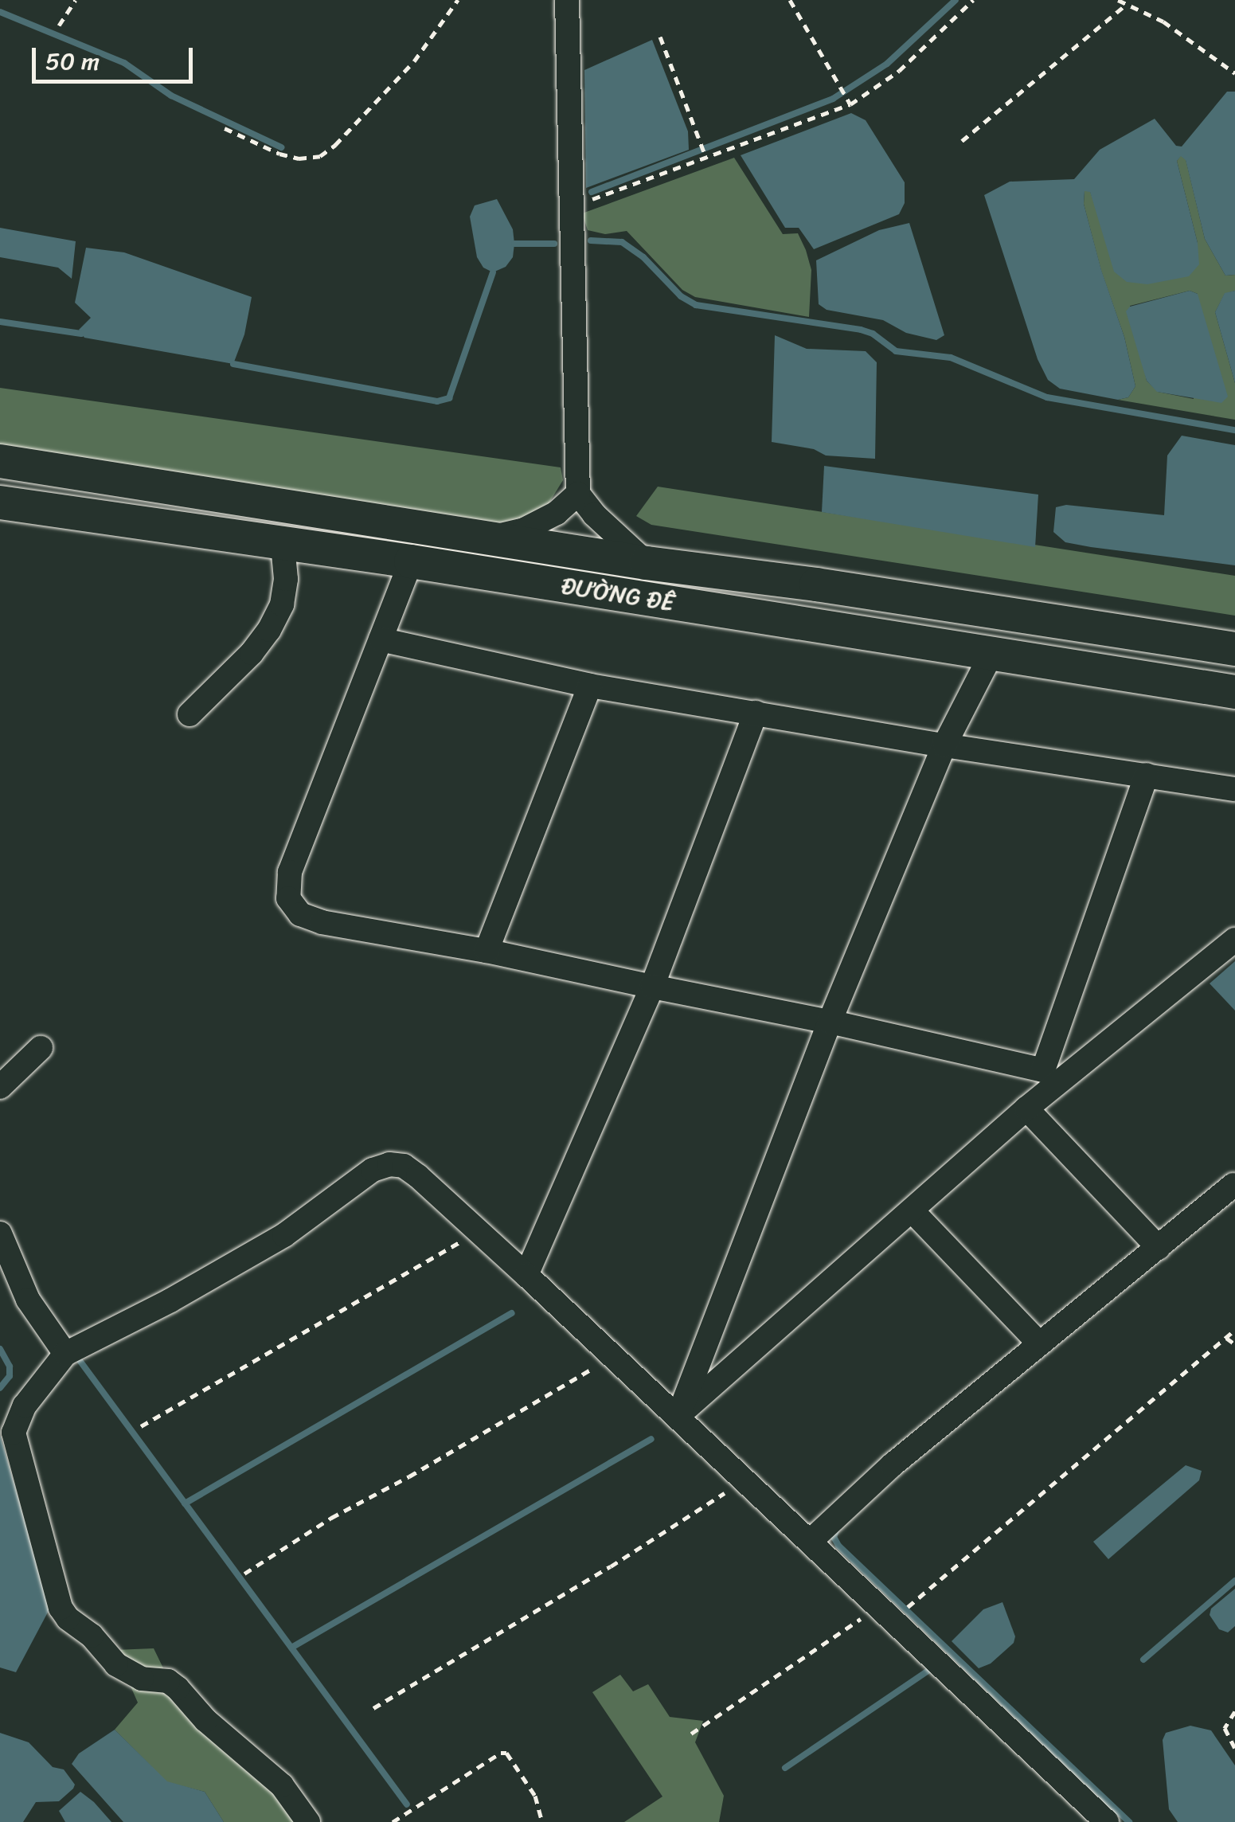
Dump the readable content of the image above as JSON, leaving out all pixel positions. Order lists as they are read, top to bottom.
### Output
{
  "streets": {
    "street": ["ĐƯỜNG ĐÊ"]
  },
  "scale_bar": "50 m"
}
